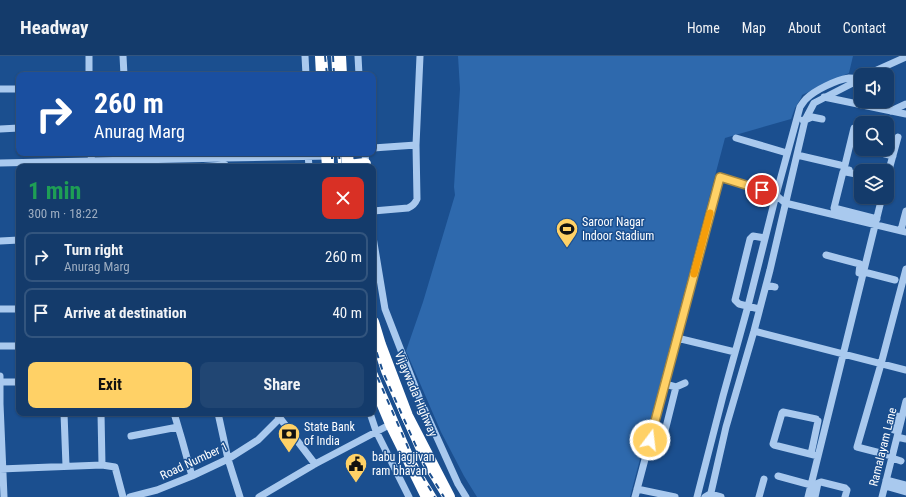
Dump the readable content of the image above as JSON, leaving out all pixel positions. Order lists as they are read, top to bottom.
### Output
{
  "streets": {
    "highway": ["Vijaywada Highway"],
    "street": ["Ramalayam Lane", "Road Number 1"]
  },
  "places": {
    "sports": ["Saroor Nagar Indoor Stadium"],
    "bank": ["State Bank of India"],
    "public building": ["babu jagjivan ram bhavan"]
  },
  "page": {
    "header": "Headway",
    "nav": [
      "Home",
      "Map",
      "About",
      "Contact"
    ],
    "turn": ["260 m", "Anurag Marg"],
    "heading": ["1 min", "300 m · 18:22"],
    "list": [
      {
        "name": "Turn right",
        "note": "Anurag Marg",
        "value": "260 m"
      },
      {
        "name": "Arrive at destination",
        "value": "40 m"
      }
    ],
    "buttons": ["Exit", "Share"]
  }
}
